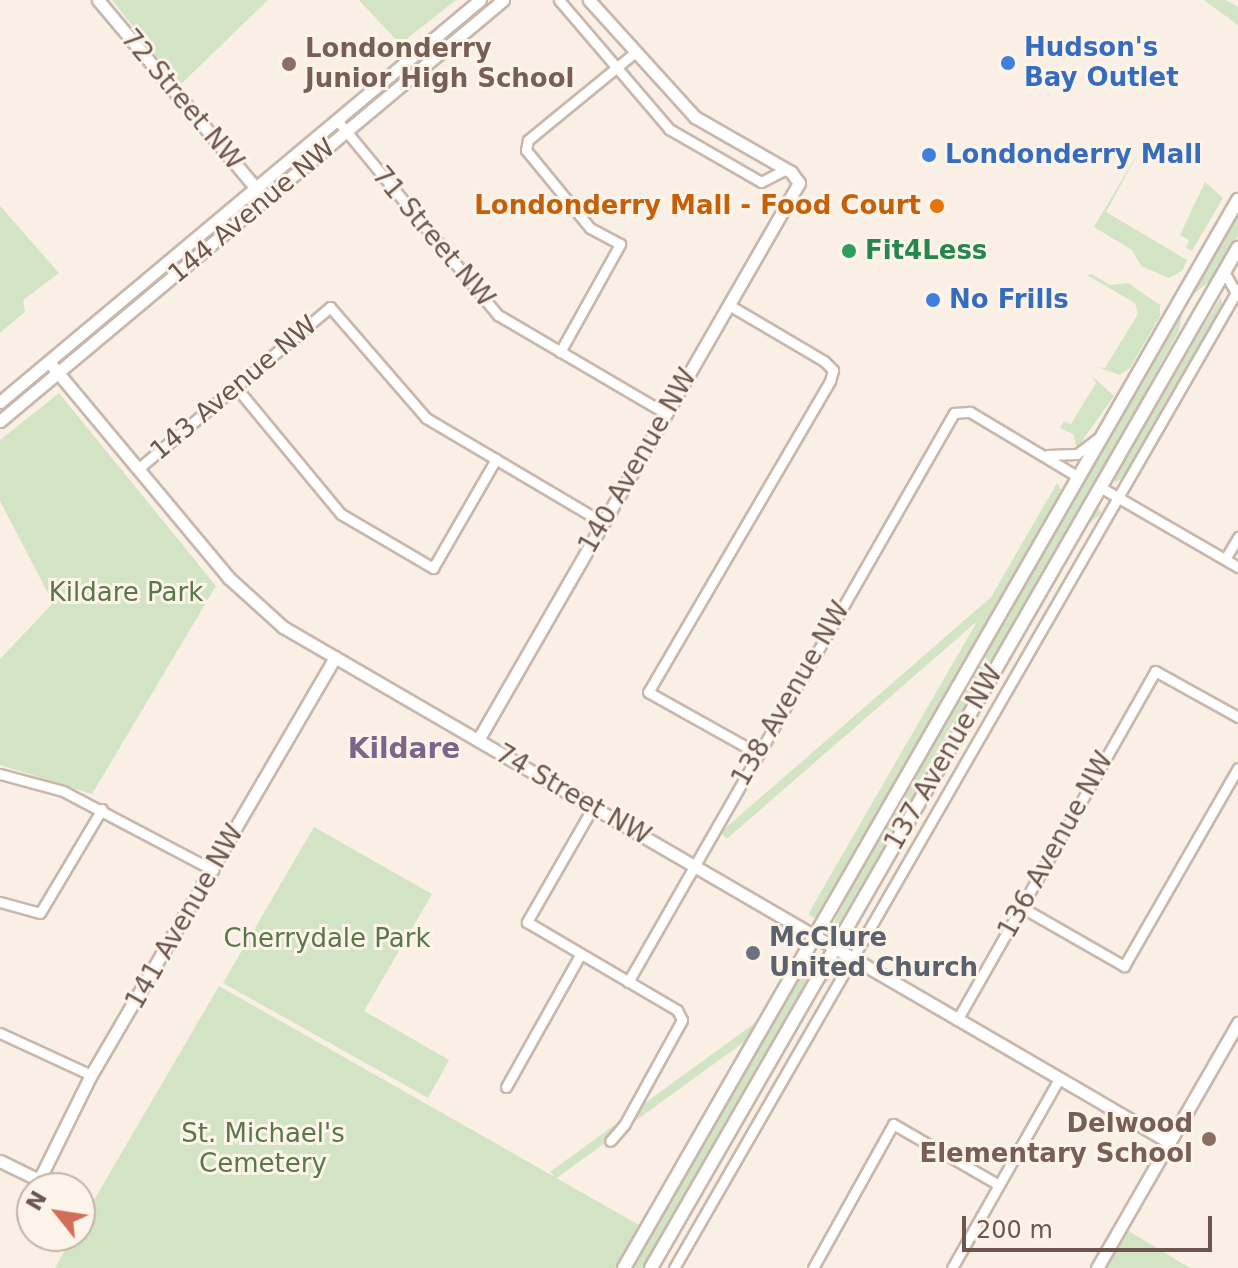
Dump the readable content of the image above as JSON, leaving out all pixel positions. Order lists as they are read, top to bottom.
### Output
{
  "streets": {
    "main road": ["137 Avenue NW"],
    "street": [
      "72 Street NW",
      "144 Avenue NW",
      "71 Street NW",
      "143 Avenue NW",
      "140 Avenue NW",
      "138 Avenue NW",
      "74 Street NW",
      "136 Avenue NW",
      "141 Avenue NW"
    ]
  },
  "crossings": [
    ["72 Street NW", "144 Avenue NW"],
    ["144 Avenue NW", "71 Street NW"],
    ["144 Avenue NW", "74 Street NW"],
    ["71 Street NW", "140 Avenue NW"],
    ["143 Avenue NW", "74 Street NW"],
    ["140 Avenue NW", "74 Street NW"],
    ["138 Avenue NW", "137 Avenue NW"],
    ["138 Avenue NW", "74 Street NW"],
    ["137 Avenue NW", "74 Street NW"],
    ["74 Street NW", "136 Avenue NW"],
    ["74 Street NW", "141 Avenue NW"]
  ],
  "districts": ["Kildare"],
  "parks": ["Kildare Park", "Cherrydale Park", "St. Michael's Cemetery"],
  "places": [
    "Hudson's Bay Outlet",
    "Londonderry Junior High School",
    "Londonderry Mall",
    "Londonderry Mall - Food Court",
    "Fit4Less",
    "No Frills",
    "McClure United Church",
    "Delwood Elementary School"
  ],
  "scale_bar": "200 m",
  "north": "top left"
}
